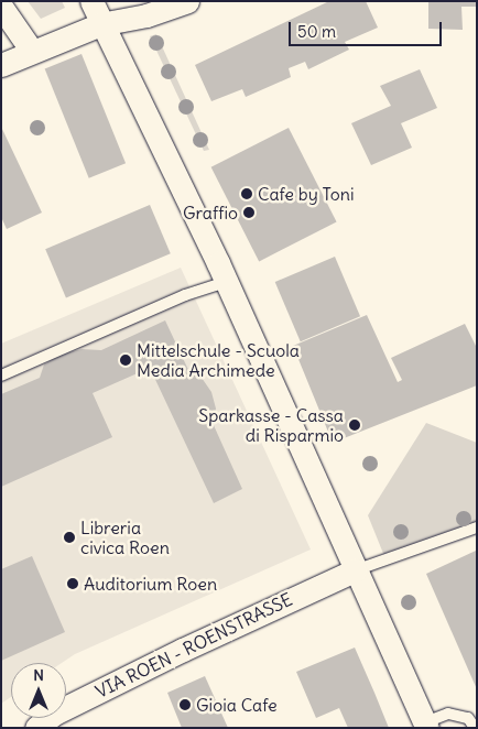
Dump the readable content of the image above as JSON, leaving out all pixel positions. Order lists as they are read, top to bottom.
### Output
{
  "streets": {
    "street": ["VIA ROEN - ROENSTRASSE"]
  },
  "places": [
    "Cafe by Toni",
    "Graffio",
    "Mittelschule - Scuola Media Archimede",
    "Sparkasse - Cassa di Risparmio",
    "Libreria civica Roen",
    "Auditorium Roen",
    "Gioia Cafe"
  ],
  "scale_bar": "50 m",
  "north": "top"
}
